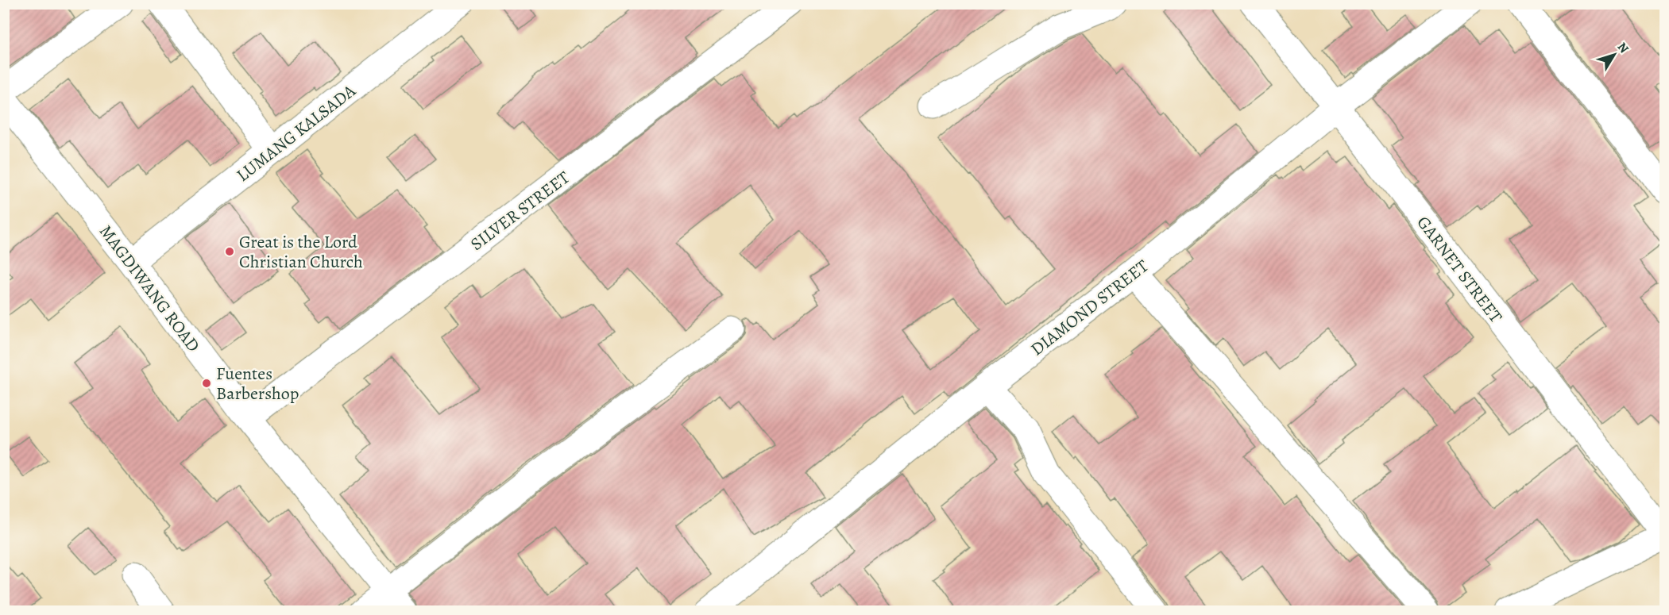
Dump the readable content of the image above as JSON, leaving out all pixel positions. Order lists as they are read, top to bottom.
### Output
{
  "streets": {
    "street": [
      "LUMANG KALSADA",
      "SILVER STREET",
      "GARNET STREET",
      "MAGDIWANG ROAD",
      "DIAMOND STREET"
    ]
  },
  "crossings": [
    ["LUMANG KALSADA", "MAGDIWANG ROAD"],
    ["SILVER STREET", "MAGDIWANG ROAD"],
    ["GARNET STREET", "DIAMOND STREET"]
  ],
  "places": ["Great is the Lord Christian Church", "Fuentes Barbershop"],
  "north": "top right"
}
